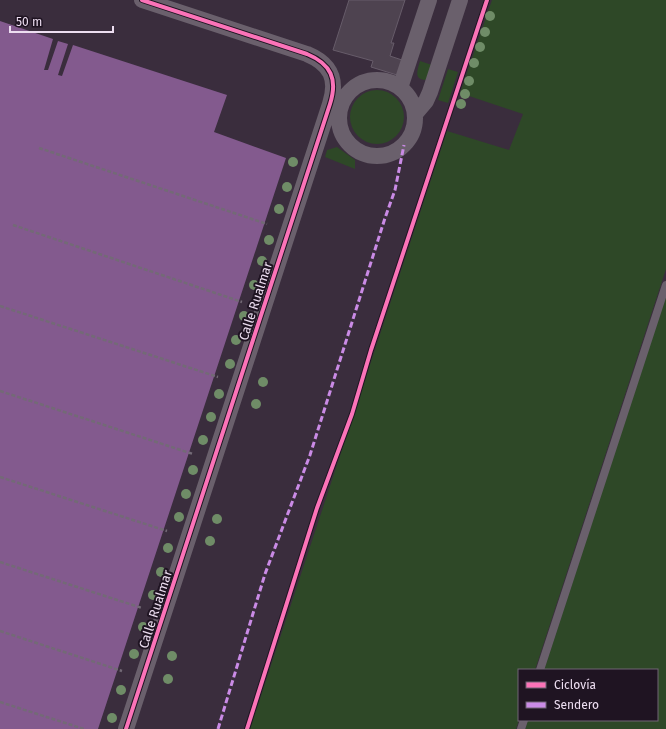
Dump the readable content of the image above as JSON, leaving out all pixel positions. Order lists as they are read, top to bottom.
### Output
{
  "streets": {
    "street": ["Calle Rualmar"]
  },
  "legend": ["Ciclovía", "Sendero"],
  "scale_bar": "50 m"
}
